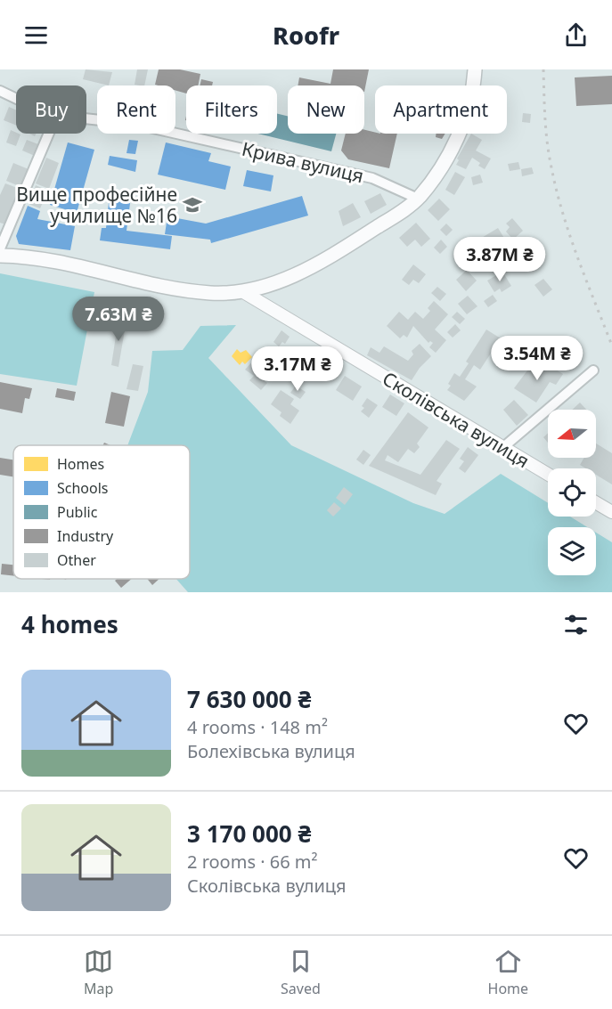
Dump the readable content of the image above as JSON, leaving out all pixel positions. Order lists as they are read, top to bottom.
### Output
{
  "streets": {
    "street": ["Крива вулиця", "Сколівська вулиця"]
  },
  "places": {
    "school or university": ["Вище професійне училище №16"]
  },
  "legend": [
    "Homes",
    "Schools",
    "Public",
    "Industry",
    "Other"
  ],
  "north": "left",
  "page": {
    "header": "Roofr",
    "chip": [
      "Buy",
      "Rent",
      "Filters",
      "New",
      "Apartment"
    ],
    "price": [
      "3.87M ₴",
      "7.63M ₴",
      "3.54M ₴",
      "3.17M ₴"
    ],
    "heading": "4 homes",
    "list": [
      {
        "name": "7 630 000 ₴",
        "note": "4 rooms · 148 m² · Болехівська вулиця"
      },
      {
        "name": "3 170 000 ₴",
        "note": "2 rooms · 66 m² · Сколівська вулиця"
      }
    ],
    "tabs": ["Map", "Saved", "Home"]
  }
}
